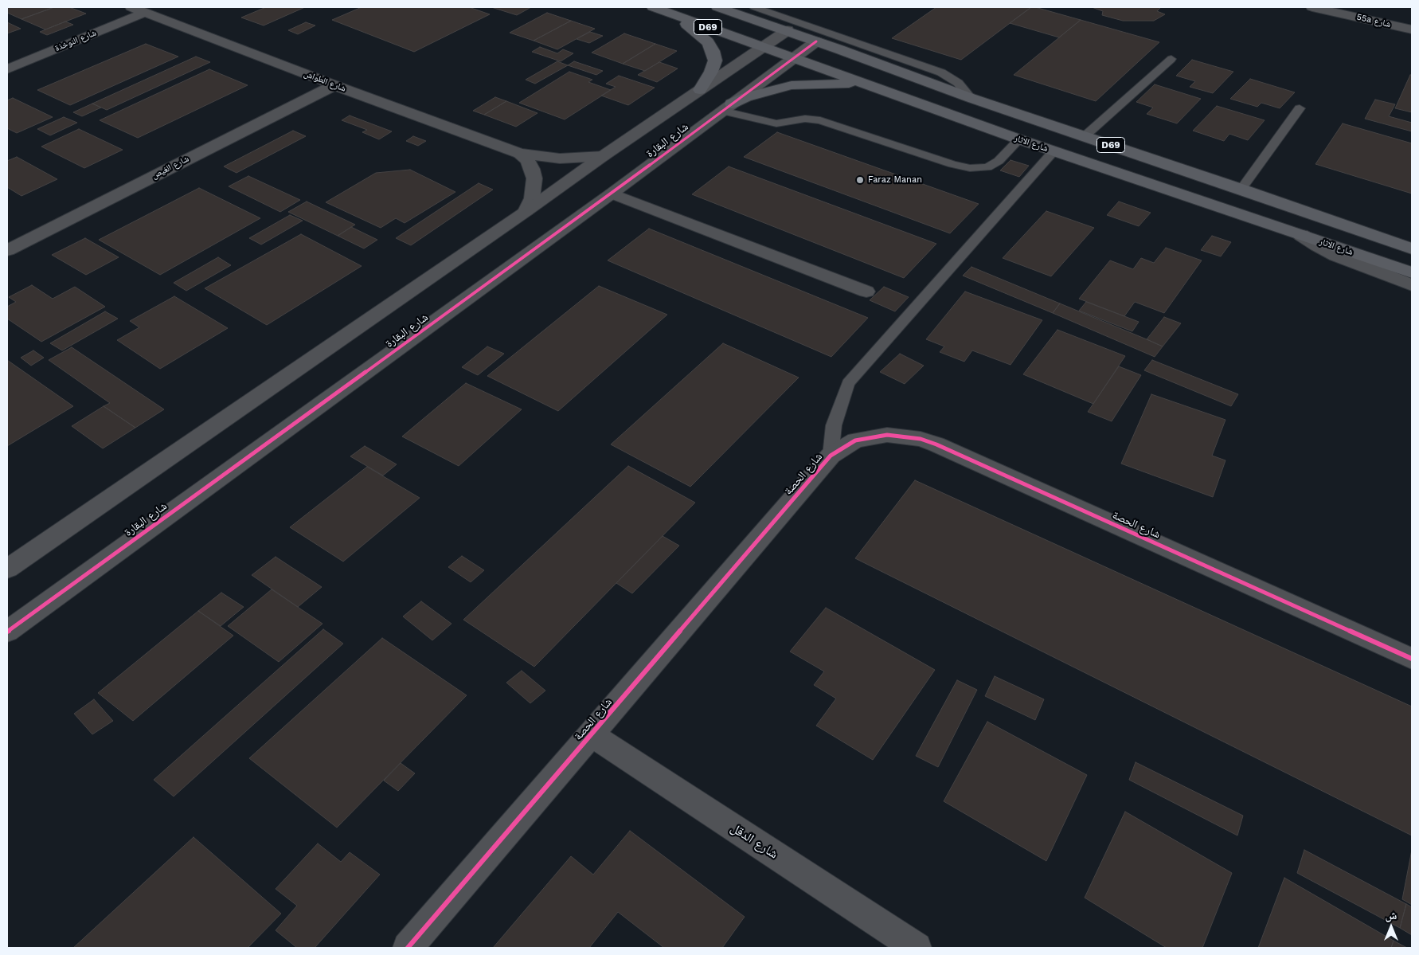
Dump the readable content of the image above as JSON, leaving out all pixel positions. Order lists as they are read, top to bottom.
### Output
{
  "streets": {
    "main road": ["D69", "شارع الاثار"],
    "street": [
      "55a شارع",
      "شارع النوخذة",
      "شارع الطواش",
      "شارع البقارة",
      "شارع الغيص",
      "شارع الحصة",
      "شارع الدقل"
    ]
  },
  "crossings": [
    ["D69", "شارع البقارة"],
    ["شارع النوخذة", "شارع الطواش"],
    ["شارع الطواش", "شارع البقارة"],
    ["شارع الطواش", "شارع الغيص"],
    ["شارع البقارة", "شارع الاثار"],
    ["شارع الحصة", "شارع الدقل"]
  ],
  "places": ["Faraz Manan"],
  "north": "top"
}
